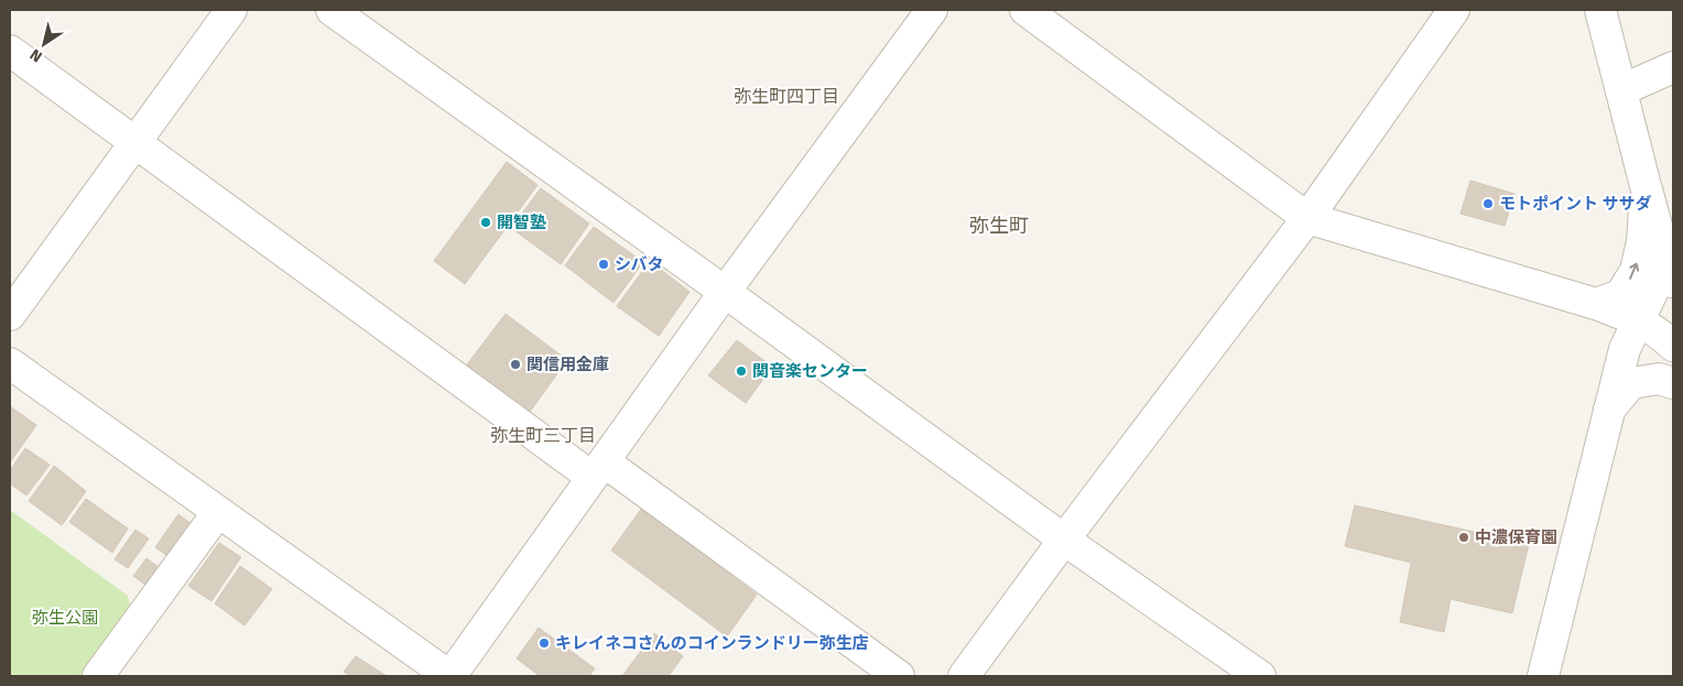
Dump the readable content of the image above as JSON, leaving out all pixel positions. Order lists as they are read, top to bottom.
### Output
{
  "districts": ["弥生町四丁目", "弥生町", "弥生町三丁目"],
  "parks": ["弥生公園"],
  "places": [
    "モトポイント ササダ",
    "開智塾",
    "シバタ",
    "関信用金庫",
    "関音楽センター",
    "中濃保育園",
    "キレイネコさんのコインランドリー弥生店"
  ],
  "north": "bottom left"
}
